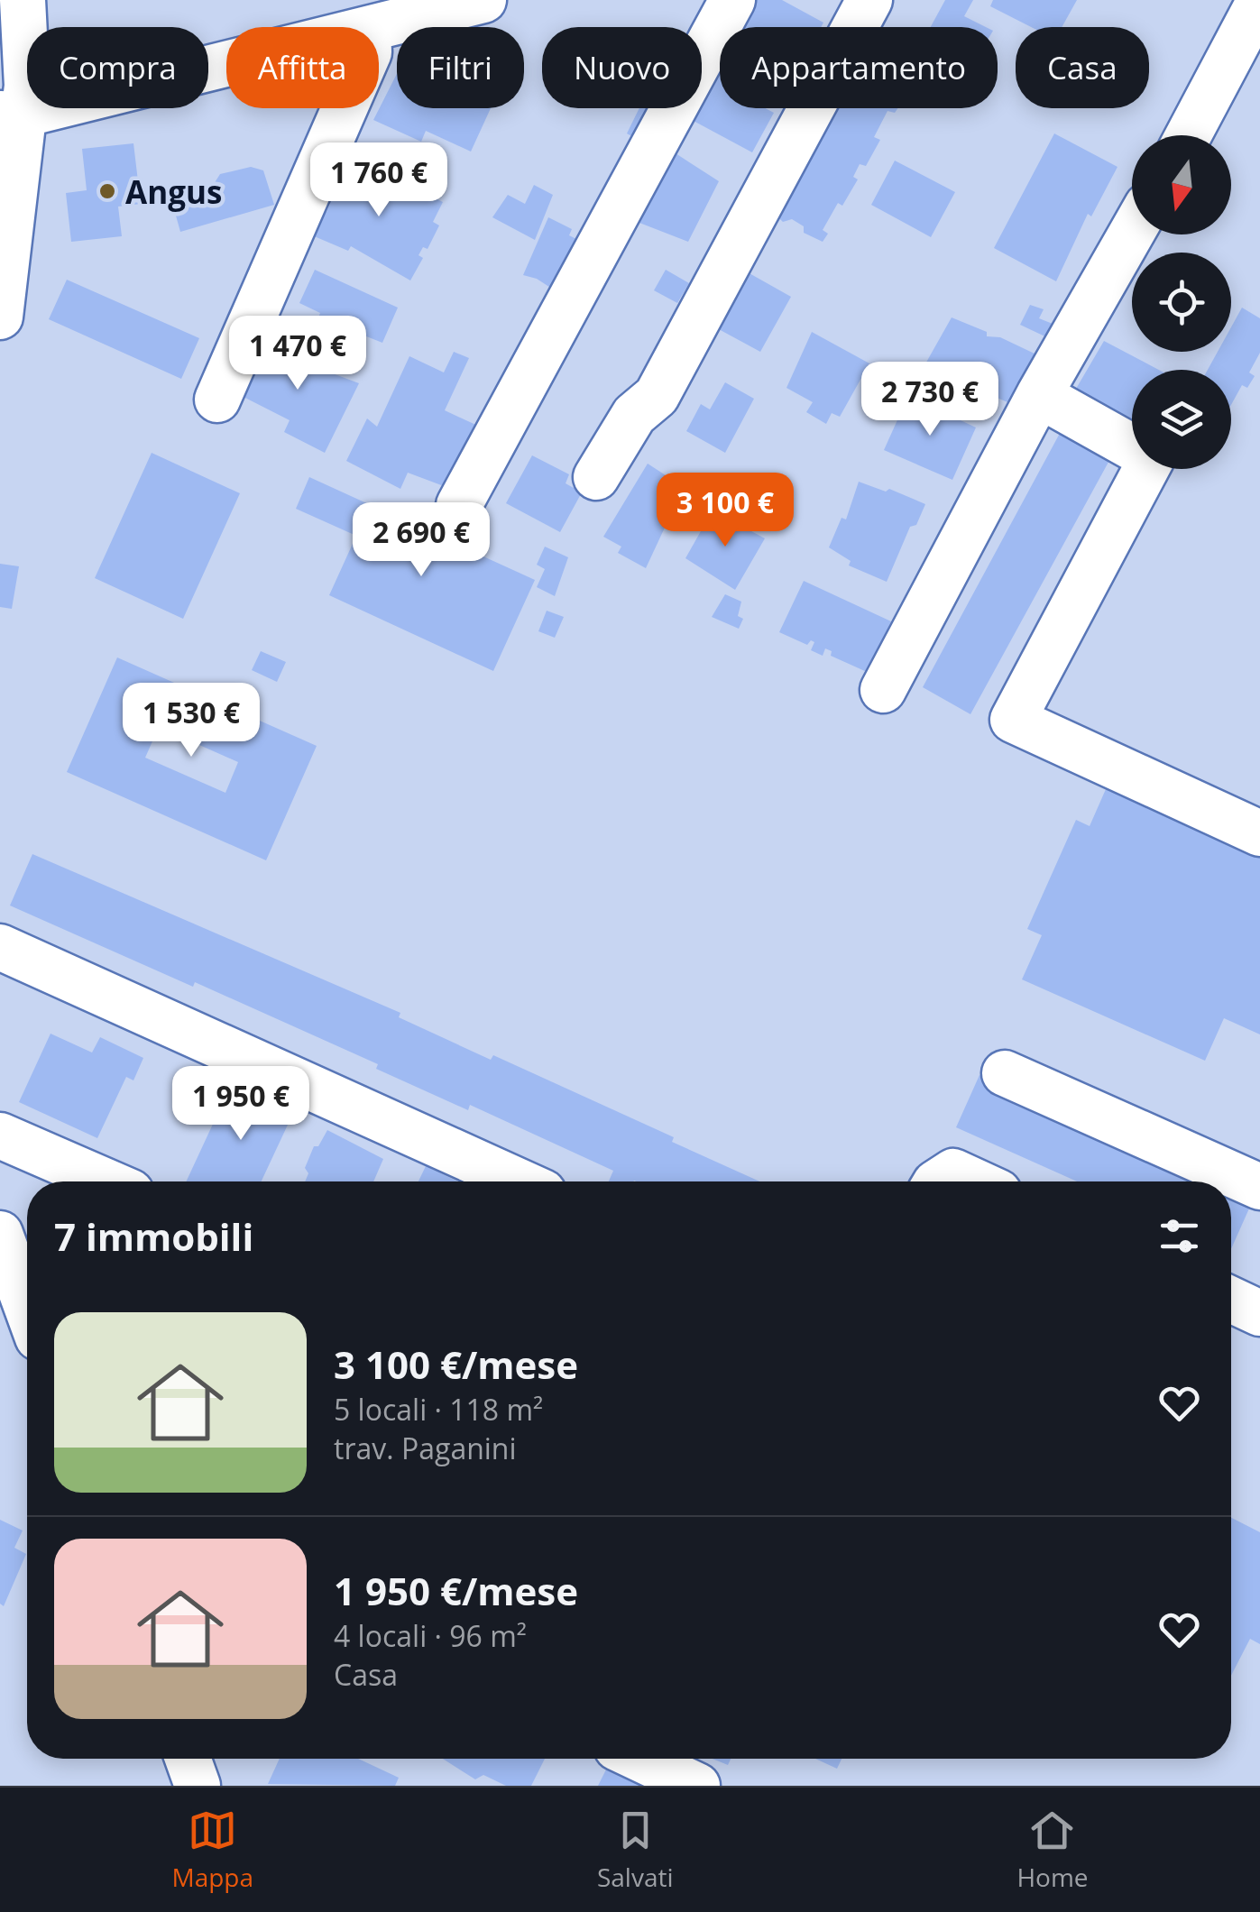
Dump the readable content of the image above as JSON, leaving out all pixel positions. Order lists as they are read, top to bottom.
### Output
{
  "places": ["Angus"],
  "north": "bottom",
  "page": {
    "chip": [
      "Compra",
      "Affitta",
      "Filtri",
      "Nuovo",
      "Appartamento",
      "Casa"
    ],
    "price": [
      "1 760 €",
      "1 470 €",
      "2 730 €",
      "3 100 €",
      "2 690 €",
      "1 530 €",
      "1 950 €"
    ],
    "heading": "7 immobili",
    "list": [
      {
        "name": "3 100 €/mese",
        "note": "5 locali · 118 m² · trav. Paganini"
      },
      {
        "name": "1 950 €/mese",
        "note": "4 locali · 96 m² · Casa"
      }
    ],
    "tabs": ["Mappa", "Salvati", "Home"]
  }
}
